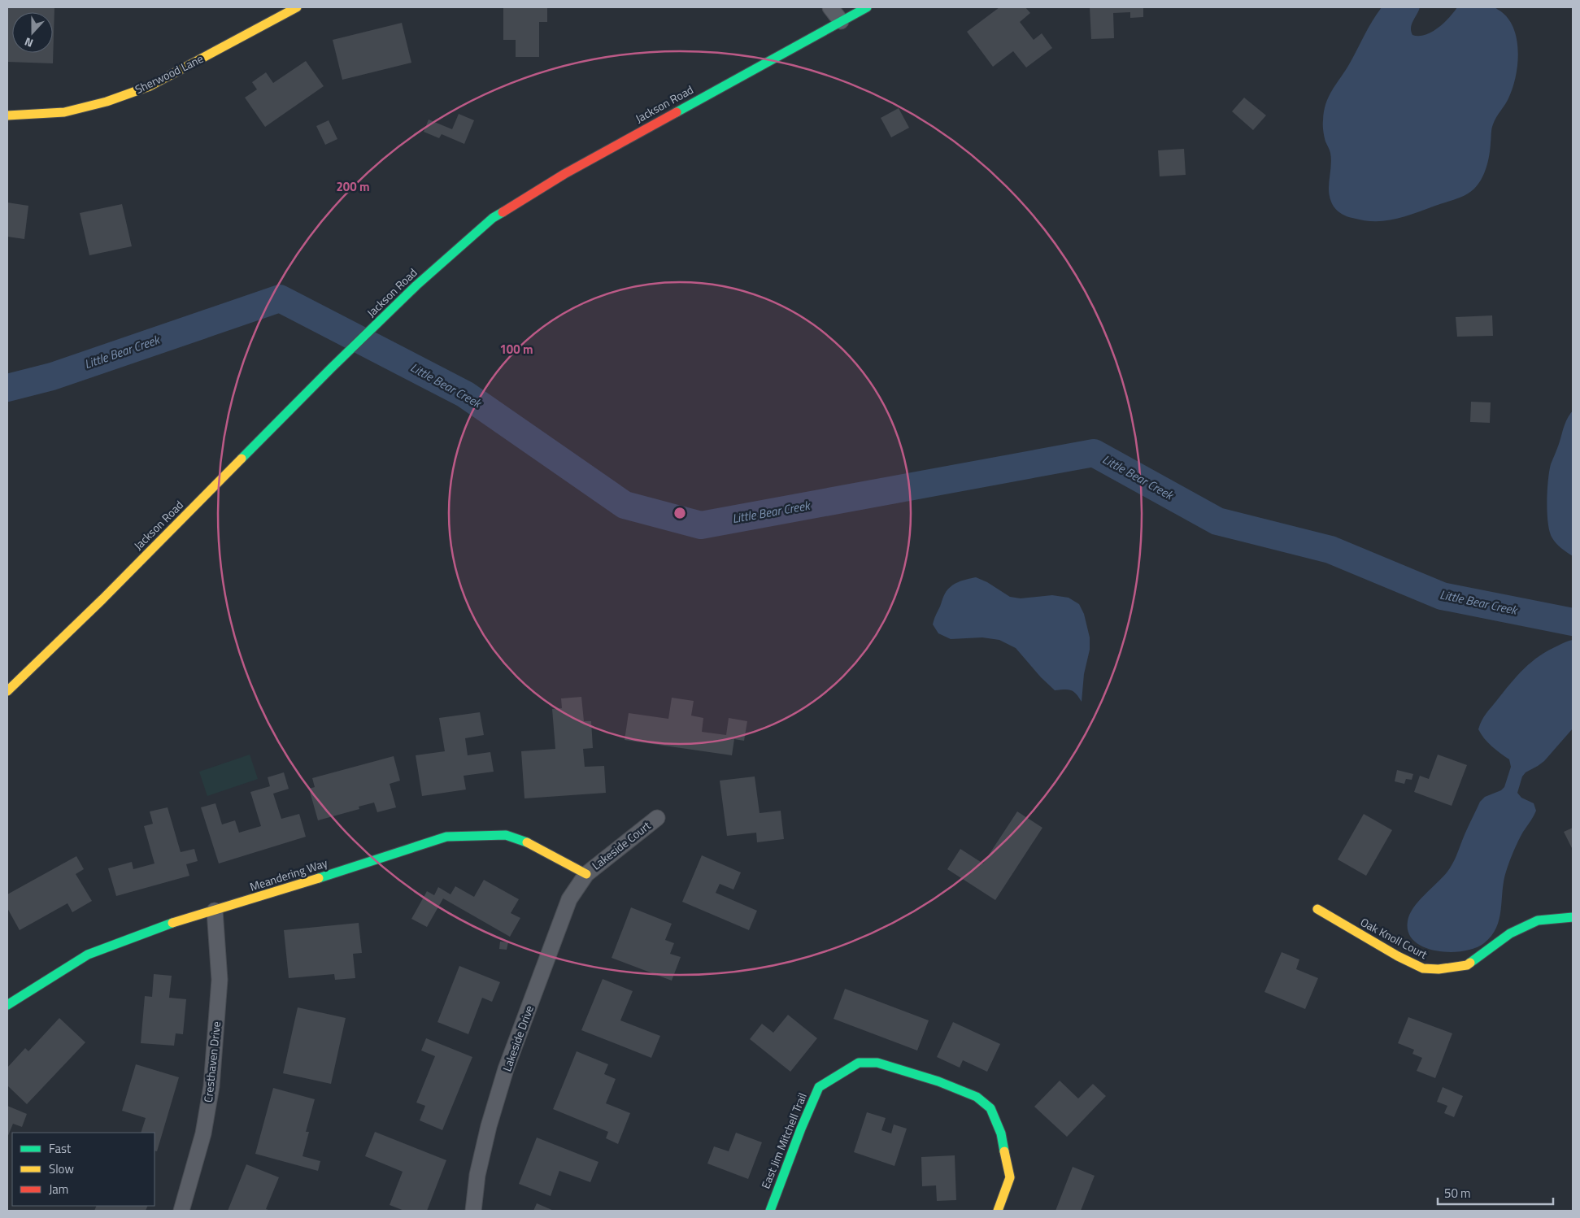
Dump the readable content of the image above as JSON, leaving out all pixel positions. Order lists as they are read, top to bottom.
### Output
{
  "streets": {
    "street": [
      "Sherwood Lane",
      "Jackson Road",
      "Lakeside Court",
      "Meandering Way",
      "Oak Knoll Court",
      "Lakeside Drive",
      "Cresthaven Drive",
      "East Jim Mitchell Trail"
    ]
  },
  "crossings": [
    ["Lakeside Court", "Meandering Way"],
    ["Lakeside Court", "Lakeside Drive"],
    ["Meandering Way", "Lakeside Drive"],
    ["Meandering Way", "Cresthaven Drive"]
  ],
  "water": ["Little Bear Creek"],
  "legend": ["Fast", "Slow", "Jam"],
  "scale_bar": "50 m",
  "north": "bottom",
  "rings": ["200 m", "100 m"]
}
